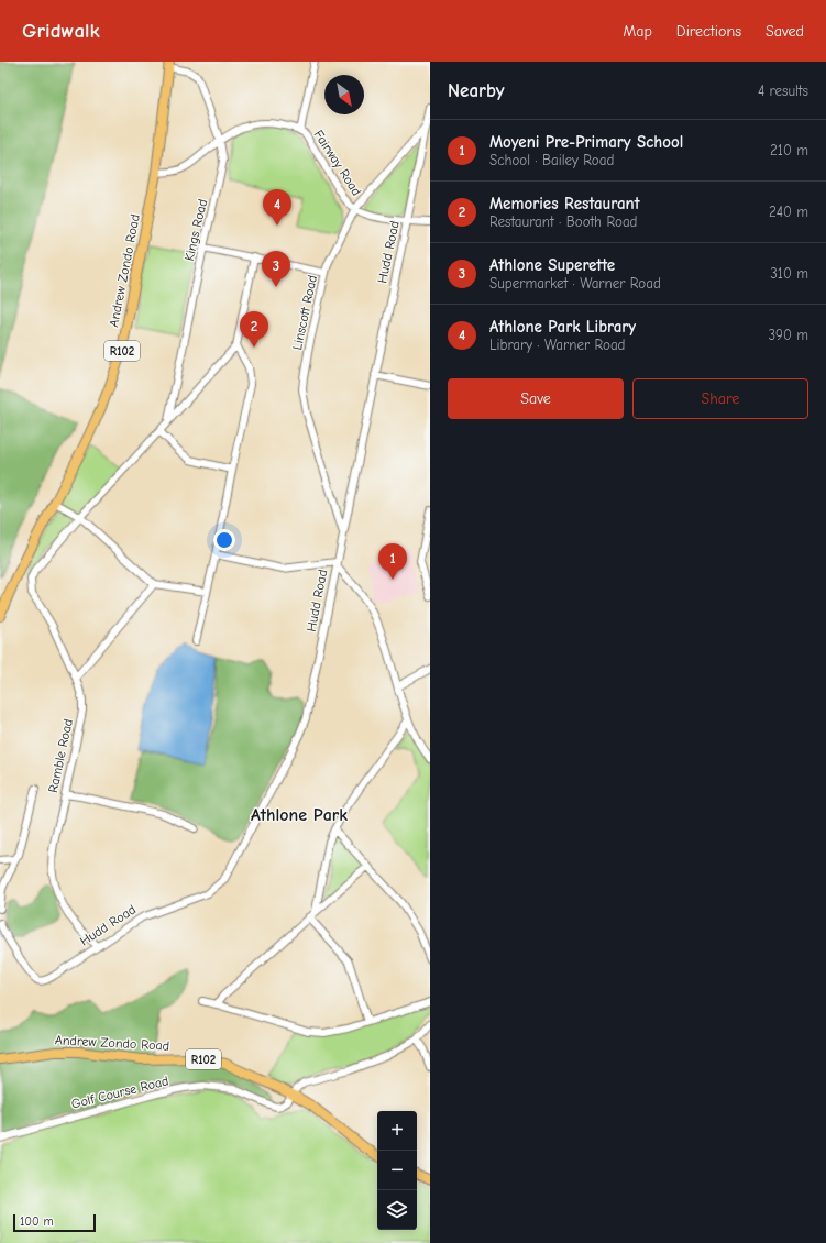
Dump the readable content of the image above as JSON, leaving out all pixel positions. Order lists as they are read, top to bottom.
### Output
{
  "streets": {
    "main road": ["Andrew Zondo Road", "R102"],
    "street": [
      "Fairway Road",
      "Kings Road",
      "Hudd Road",
      "Linscott Road",
      "Ramble Road",
      "Golf Course Road"
    ]
  },
  "crossings": [
    ["Fairway Road", "Kings Road"],
    ["Fairway Road", "Hudd Road"],
    ["Fairway Road", "Andrew Zondo Road"],
    ["Fairway Road", "Linscott Road"],
    ["Kings Road", "Andrew Zondo Road"],
    ["Hudd Road", "Linscott Road"],
    ["Hudd Road", "Ramble Road"],
    ["Andrew Zondo Road", "Golf Course Road"]
  ],
  "districts": ["Athlone Park"],
  "scale_bar": "100 m",
  "north": "bottom right",
  "page": {
    "header": "Gridwalk",
    "nav": ["Map", "Directions", "Saved"],
    "heading": ["Nearby", "4 results"],
    "list": [
      {
        "mark": "1",
        "name": "Moyeni Pre-Primary School",
        "note": "School · Bailey Road",
        "value": "210 m"
      },
      {
        "mark": "2",
        "name": "Memories Restaurant",
        "note": "Restaurant · Booth Road",
        "value": "240 m"
      },
      {
        "mark": "3",
        "name": "Athlone Superette",
        "note": "Supermarket · Warner Road",
        "value": "310 m"
      },
      {
        "mark": "4",
        "name": "Athlone Park Library",
        "note": "Library · Warner Road",
        "value": "390 m"
      }
    ],
    "pins": [
      "4",
      "3",
      "2",
      "1"
    ],
    "buttons": ["Save", "Share"],
    "map_buttons": ["+", "−"],
    "scale": "100 m"
  }
}
